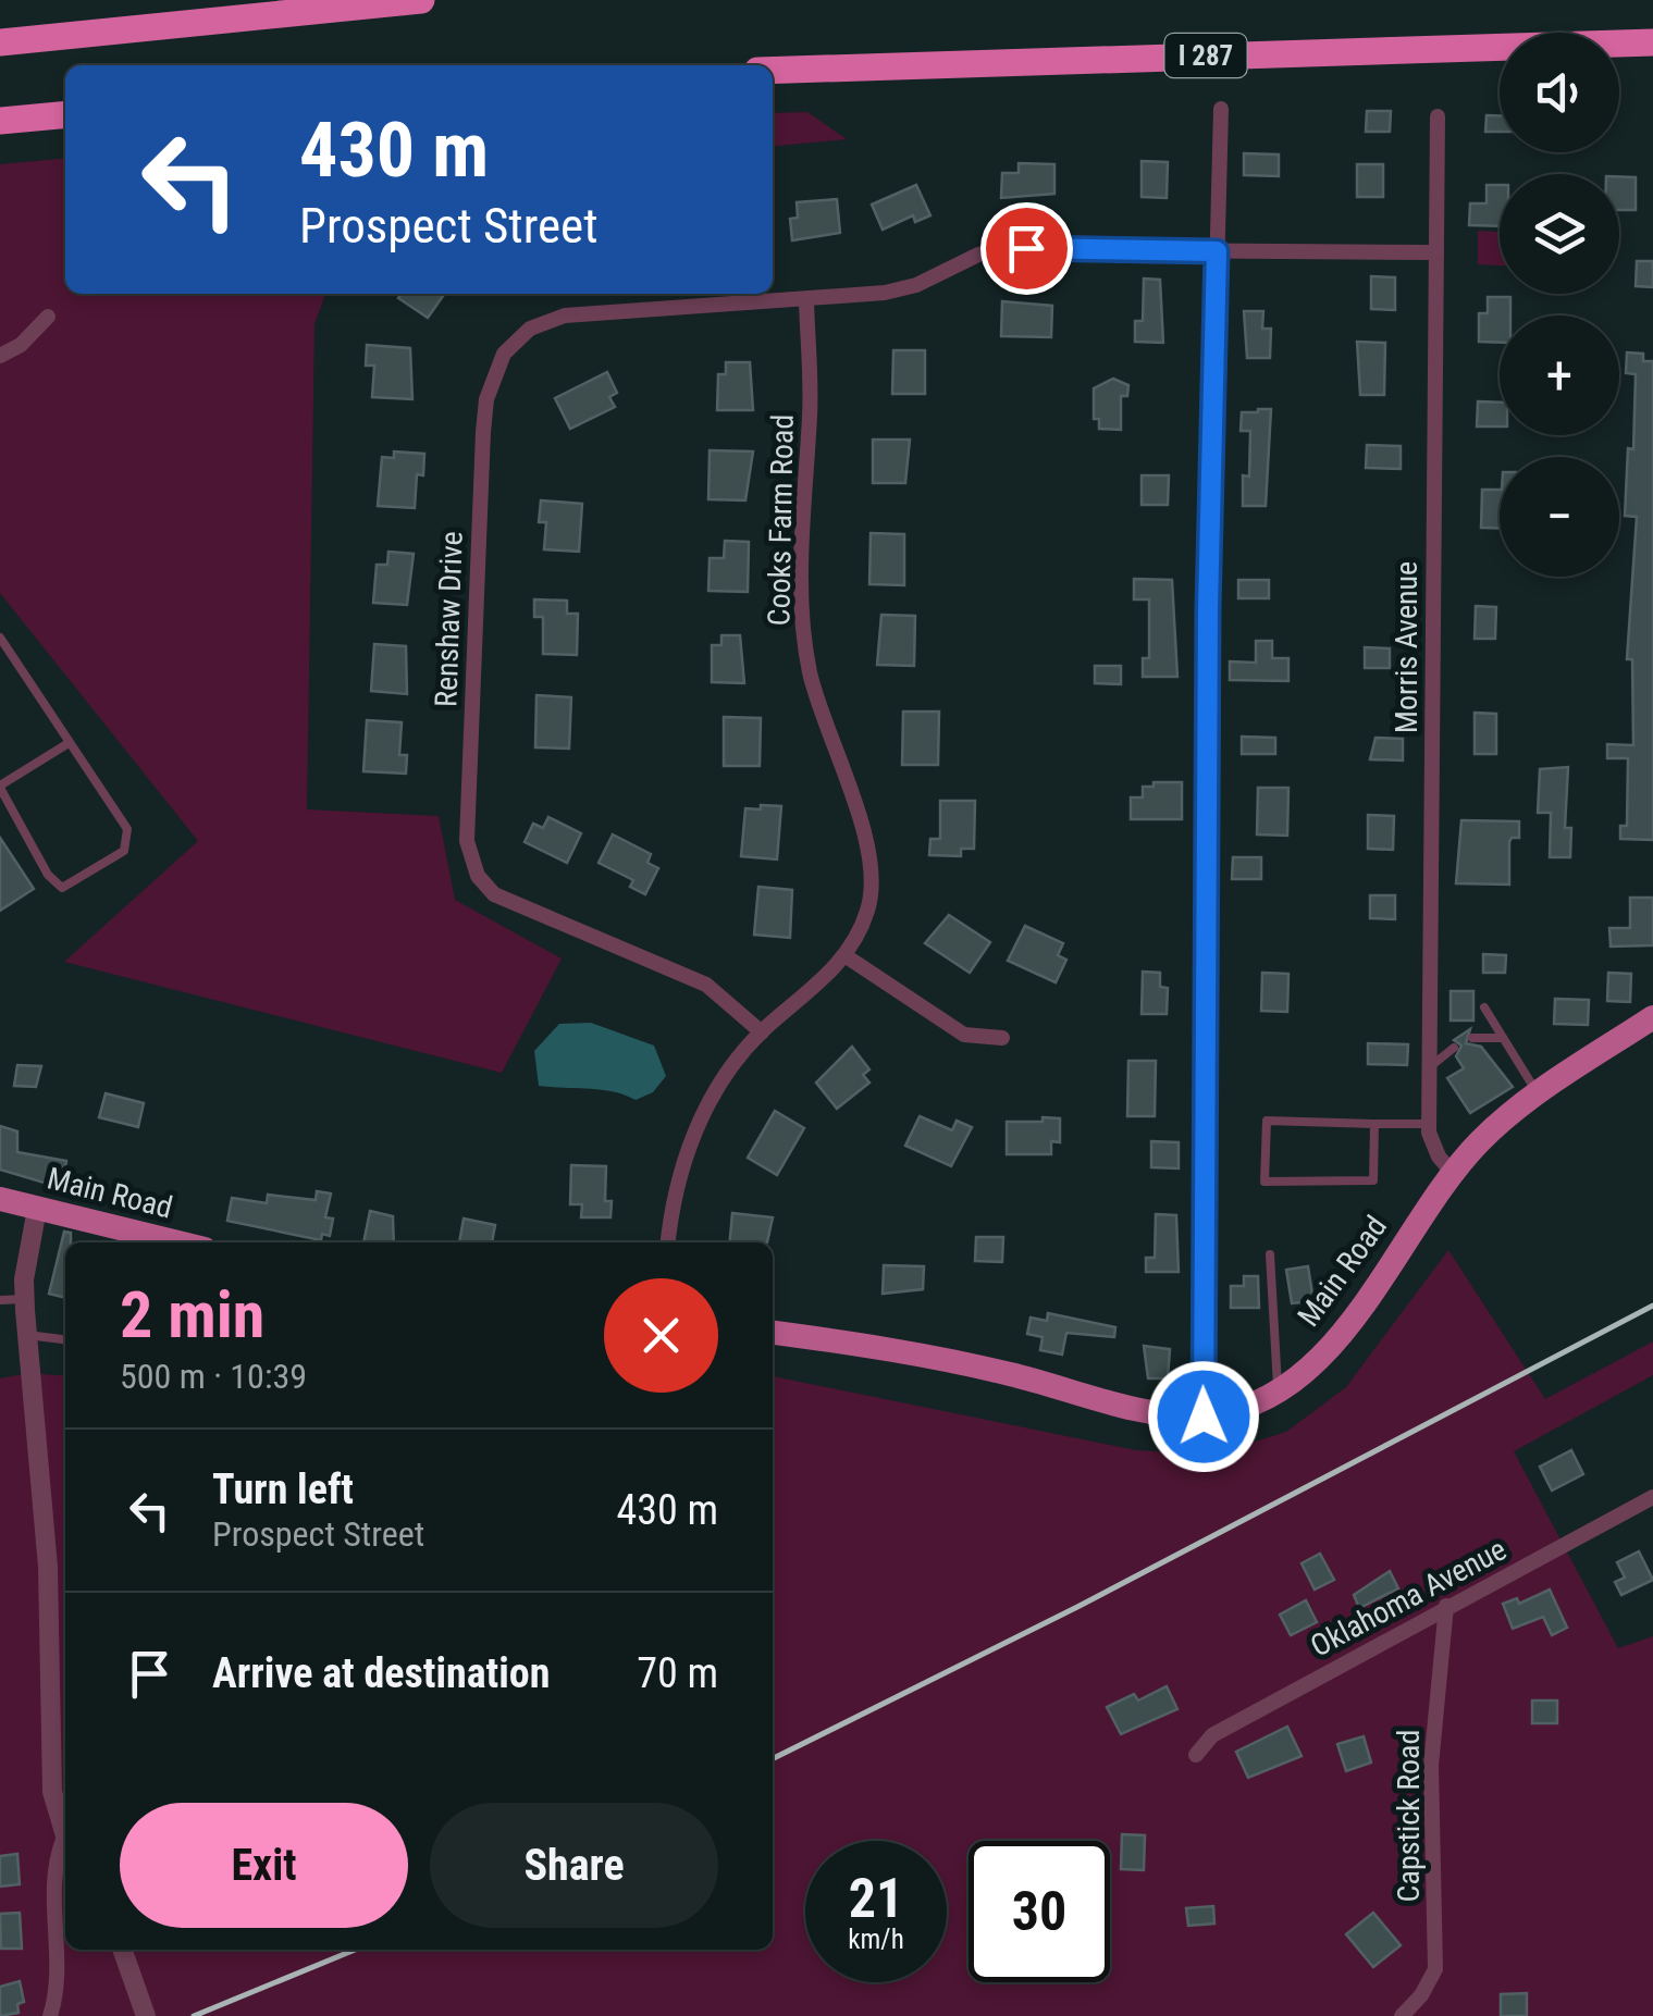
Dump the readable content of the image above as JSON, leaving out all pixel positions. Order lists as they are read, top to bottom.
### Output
{
  "streets": {
    "highway": ["I 287"],
    "main road": ["Main Road"],
    "street": [
      "Cooks Farm Road",
      "Renshaw Drive",
      "Morris Avenue",
      "Oklahoma Avenue",
      "Capstick Road"
    ]
  },
  "crossings": [
    ["Cooks Farm Road", "Renshaw Drive"],
    ["Renshaw Drive", "Morris Avenue"],
    ["Morris Avenue", "Main Road"],
    ["Oklahoma Avenue", "Capstick Road"]
  ],
  "page": {
    "map_buttons": ["+", "−"],
    "turn": ["430 m", "Prospect Street"],
    "heading": ["2 min", "500 m · 10:39"],
    "list": [
      {
        "name": "Turn left",
        "note": "Prospect Street",
        "value": "430 m"
      },
      {
        "name": "Arrive at destination",
        "value": "70 m"
      }
    ],
    "buttons": ["Exit", "Share"],
    "speed": "21 km/h",
    "limit": "30"
  }
}
